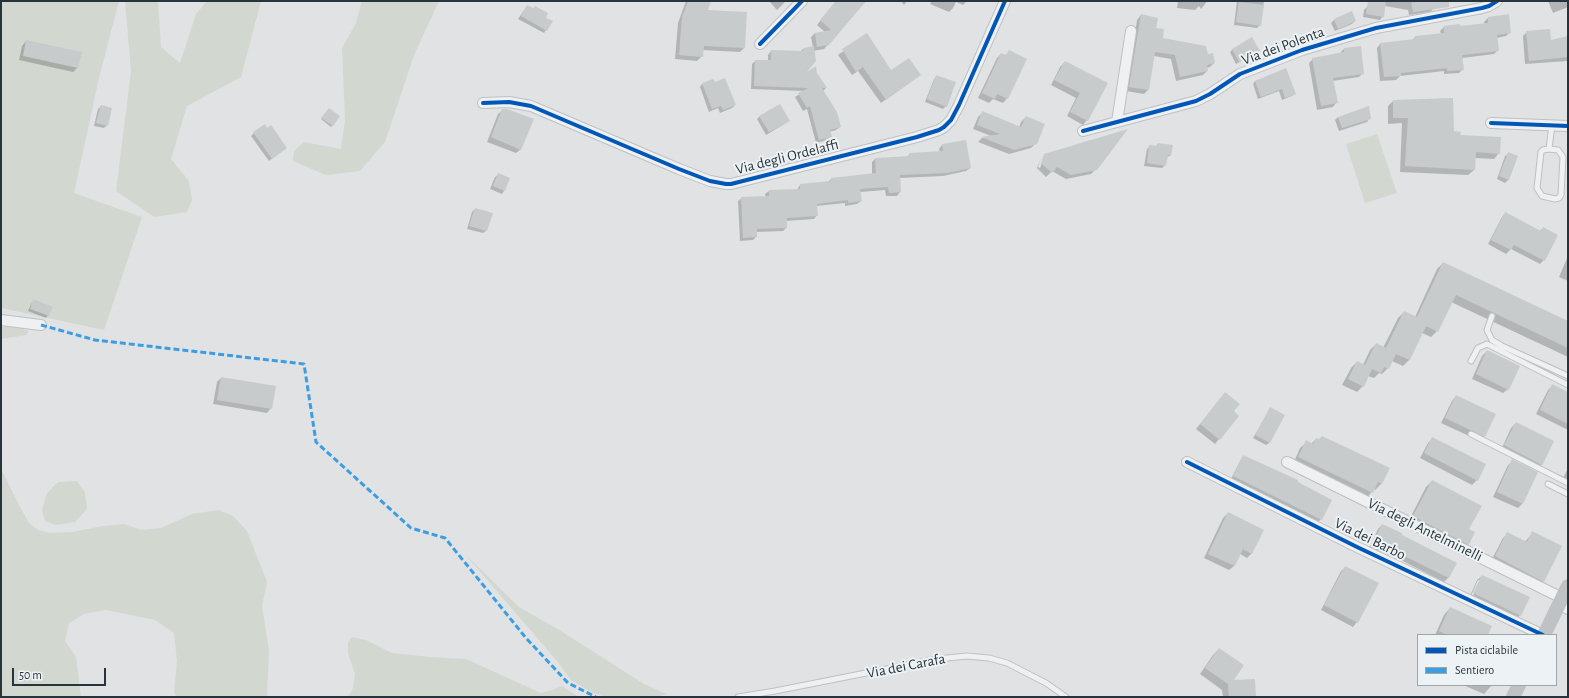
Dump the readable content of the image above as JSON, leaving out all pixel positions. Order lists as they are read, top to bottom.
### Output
{
  "streets": {
    "street": [
      "Via dei Polenta",
      "Via degli Ordelaffi",
      "Via degli Antelminelli",
      "Via dei Barbo"
    ],
    "lane": ["Via dei Carafa"]
  },
  "legend": ["Pista ciclabile", "Sentiero"],
  "scale_bar": "50 m"
}
